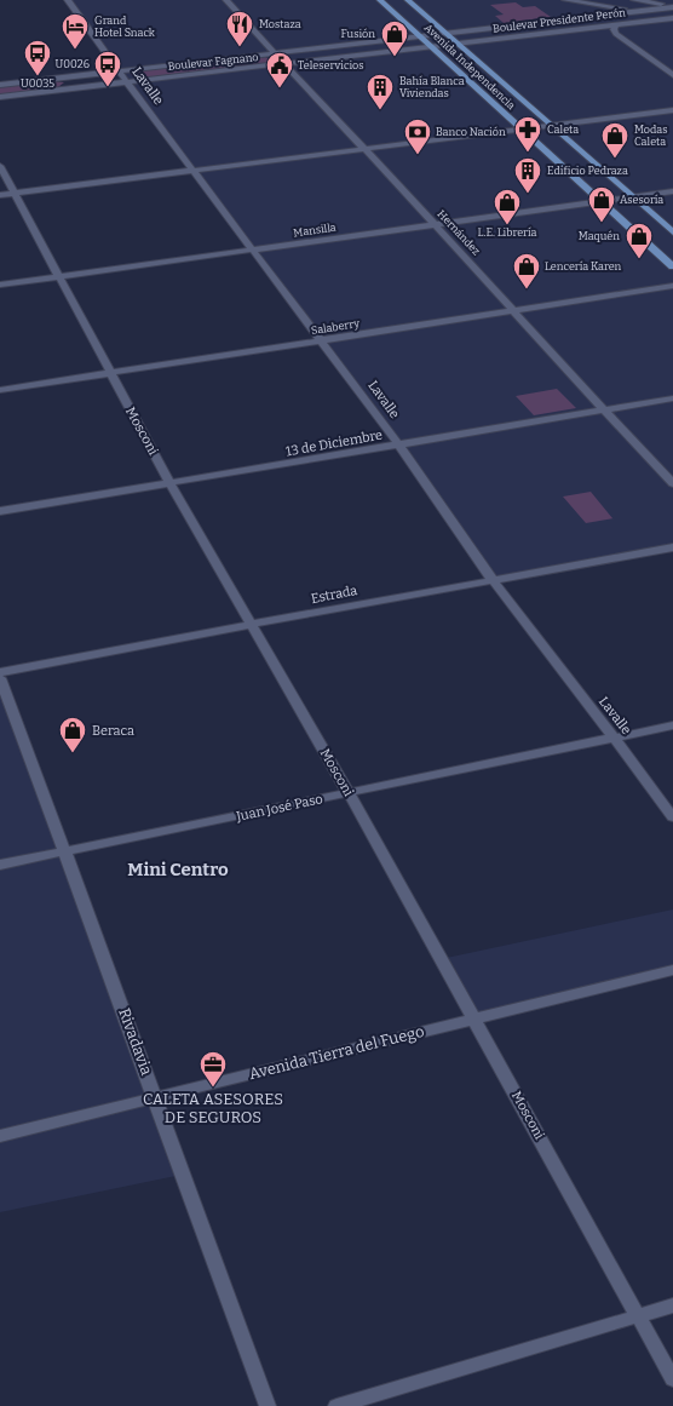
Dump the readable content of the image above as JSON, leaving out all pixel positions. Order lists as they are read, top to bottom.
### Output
{
  "streets": {
    "main road": ["Avenida Independencia"],
    "street": [
      "Boulevar Presidente Perón",
      "Boulevar Fagnano",
      "Lavalle",
      "Mansilla",
      "Hernández",
      "Salaberry",
      "Mosconi",
      "13 de Diciembre",
      "Estrada",
      "Juan José Paso",
      "Rivadavia",
      "Avenida Tierra del Fuego"
    ]
  },
  "crossings": [
    ["Boulevar Presidente Perón", "Boulevar Fagnano"],
    ["Boulevar Presidente Perón", "Avenida Independencia"],
    ["Boulevar Fagnano", "Avenida Independencia"],
    ["Boulevar Fagnano", "Lavalle"],
    ["Boulevar Fagnano", "Hernández"],
    ["Avenida Independencia", "Mansilla"],
    ["Lavalle", "Mansilla"],
    ["Lavalle", "Salaberry"],
    ["Lavalle", "13 de Diciembre"],
    ["Lavalle", "Estrada"],
    ["Lavalle", "Juan José Paso"],
    ["Mansilla", "Hernández"],
    ["Mansilla", "Mosconi"],
    ["Hernández", "Salaberry"],
    ["Hernández", "13 de Diciembre"],
    ["Salaberry", "Mosconi"],
    ["Mosconi", "13 de Diciembre"],
    ["Mosconi", "Estrada"],
    ["Mosconi", "Juan José Paso"],
    ["Mosconi", "Avenida Tierra del Fuego"],
    ["Juan José Paso", "Rivadavia"],
    ["Rivadavia", "Avenida Tierra del Fuego"]
  ],
  "districts": ["Mini Centro"],
  "places": {
    "restaurant": ["Mostaza"],
    "hotel": ["Grand Hotel Snack"],
    "shop": [
      "Fusión",
      "Modas Caleta",
      "Asesoría",
      "L.E. Librería",
      "Maquén",
      "Lencería Karen",
      "Beraca"
    ],
    "bus stop": ["U0035", "U0026"],
    "public building": ["Teleservicios"],
    "building": ["Bahía Blanca Viviendas", "Edificio Pedraza"],
    "pharmacy": ["Caleta"],
    "bank": ["Banco Nación"],
    "office": ["CALETA ASESORES DE SEGUROS"]
  }
}
